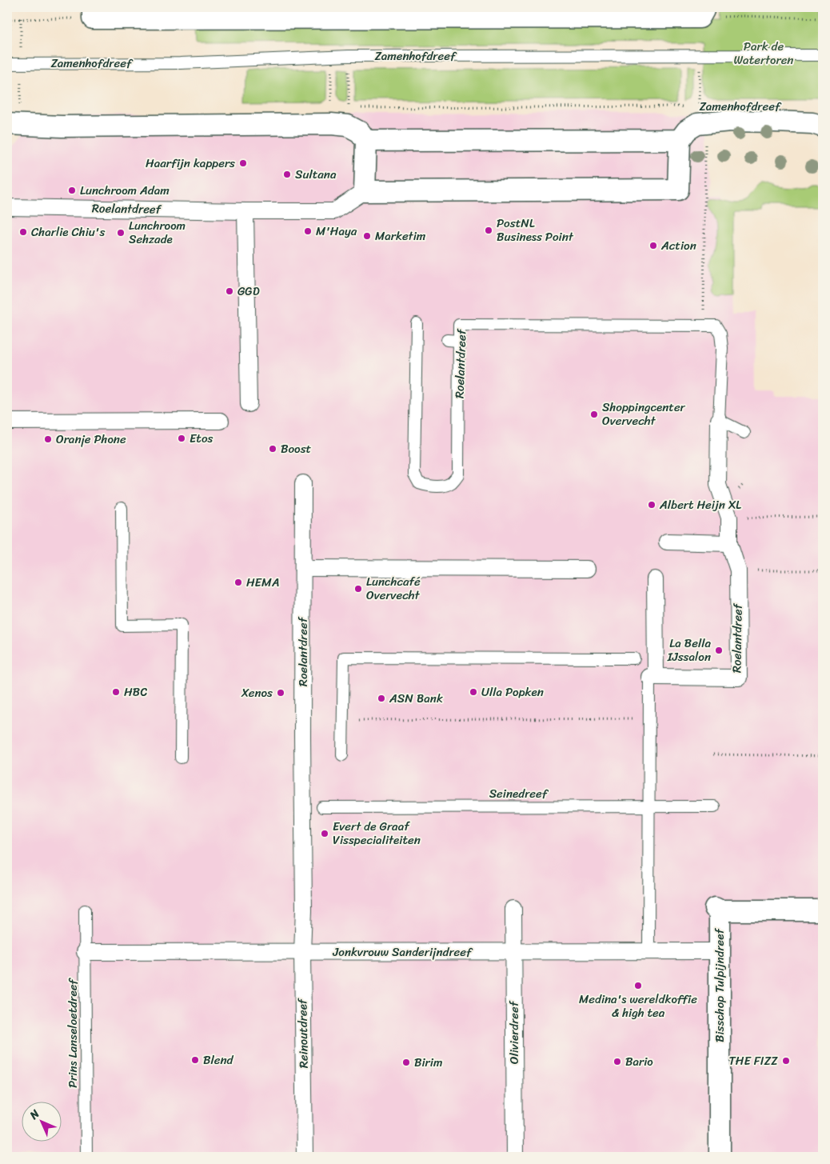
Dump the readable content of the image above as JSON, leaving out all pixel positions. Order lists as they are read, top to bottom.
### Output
{
  "streets": {
    "street": [
      "Zamenhofdreef",
      "Roelantdreef",
      "Jonkvrouw Sanderijndreef",
      "Bisschop Tulpijndreef",
      "Olivierdreef",
      "Reinoutdreef"
    ],
    "lane": ["Seinedreef", "Prins Lanseloetdreef"]
  },
  "crossings": [
    ["Roelantdreef", "Reinoutdreef"],
    ["Jonkvrouw Sanderijndreef", "Bisschop Tulpijndreef"],
    ["Jonkvrouw Sanderijndreef", "Olivierdreef"],
    ["Jonkvrouw Sanderijndreef", "Prins Lanseloetdreef"],
    ["Jonkvrouw Sanderijndreef", "Reinoutdreef"]
  ],
  "parks": ["Park de Watertoren"],
  "places": [
    "Haarfijn kappers",
    "Sultana",
    "Lunchroom Adam",
    "PostNL Business Point",
    "M'Haya",
    "Charlie Chiu's",
    "Lunchroom Sehzade",
    "Marketim",
    "Action",
    "GGD",
    "Shoppingcenter Overvecht",
    "Etos",
    "Oranje Phone",
    "Boost",
    "Albert Heijn XL",
    "HEMA",
    "Lunchcafé Overvecht",
    "La Bella IJssalon",
    "HBC",
    "Ulla Popken",
    "Xenos",
    "ASN Bank",
    "Evert de Graaf Visspecialiteiten",
    "Medina's wereldkoffie & high tea",
    "Blend",
    "THE FIZZ",
    "Bario",
    "Birim"
  ],
  "north": "top left"
}
